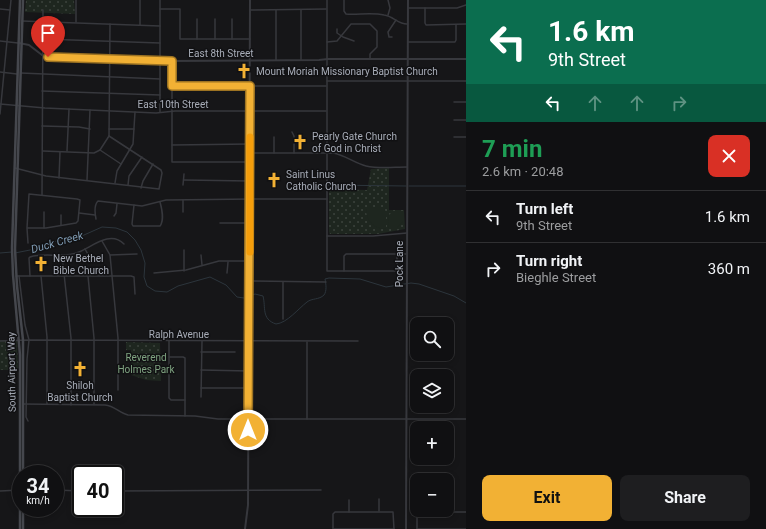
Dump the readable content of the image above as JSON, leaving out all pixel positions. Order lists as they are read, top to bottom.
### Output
{
  "streets": {
    "main road": ["South Airport Way"],
    "street": [
      "East 8th Street",
      "East 10th Street",
      "Pock Lane",
      "Ralph Avenue"
    ]
  },
  "crossings": [
    ["East 8th Street", "Pock Lane"],
    ["East 8th Street", "South Airport Way"],
    ["East 10th Street", "South Airport Way"],
    ["Ralph Avenue", "South Airport Way"]
  ],
  "water": ["Duck Creek"],
  "parks": ["Reverend Holmes Park"],
  "places": {
    "church": [
      "Mount Moriah Missionary Baptist Church",
      "Pearly Gate Church of God in Christ",
      "Saint Linus Catholic Church",
      "New Bethel Bible Church",
      "Shiloh Baptist Church"
    ]
  },
  "page": {
    "turn": ["1.6 km", "9th Street"],
    "heading": ["7 min", "2.6 km · 20:48"],
    "list": [
      {
        "name": "Turn left",
        "note": "9th Street",
        "value": "1.6 km"
      },
      {
        "name": "Turn right",
        "note": "Bieghle Street",
        "value": "360 m"
      }
    ],
    "map_buttons": ["+", "−"],
    "speed": "34 km/h",
    "limit": "40",
    "buttons": ["Exit", "Share"]
  }
}
